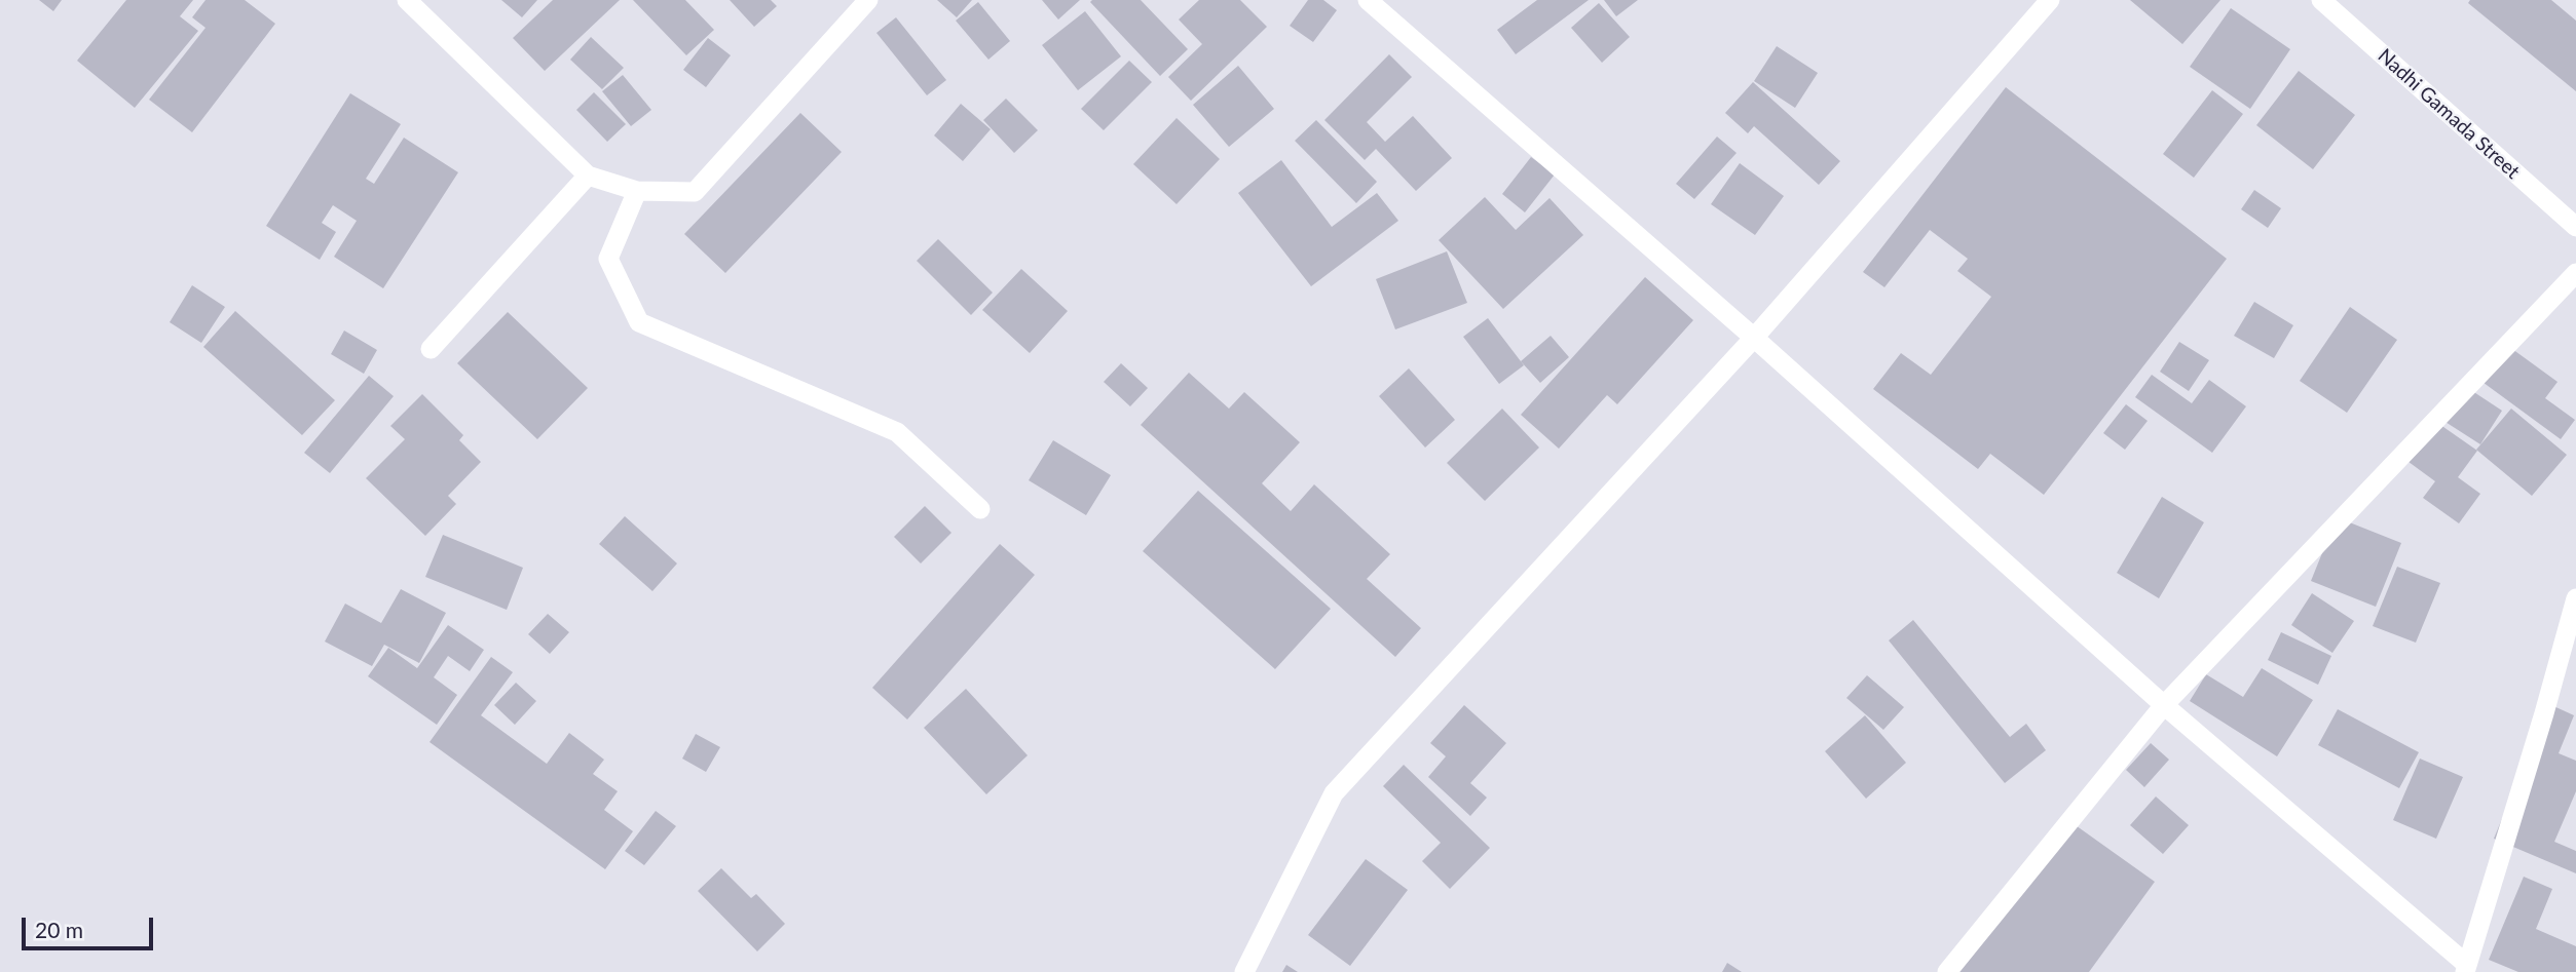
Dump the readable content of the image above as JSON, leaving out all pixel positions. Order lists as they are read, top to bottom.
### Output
{
  "streets": {
    "street": ["Nadhi Gamada Street"]
  },
  "scale_bar": "20 m"
}
